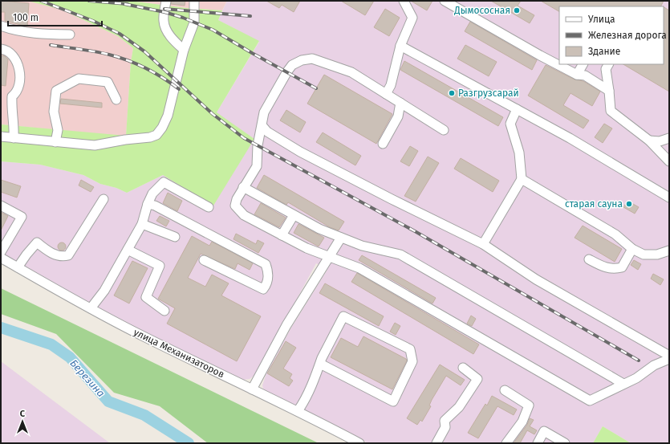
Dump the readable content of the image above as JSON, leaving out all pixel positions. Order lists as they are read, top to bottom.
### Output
{
  "streets": {
    "street": ["улица Механизаторов"]
  },
  "water": ["Березина"],
  "places": ["Дымососная", "Разгрузсарай", "старая сауна"],
  "legend": ["Улица", "Железная дорога", "Здание"],
  "scale_bar": "100 m",
  "north": "top"
}
